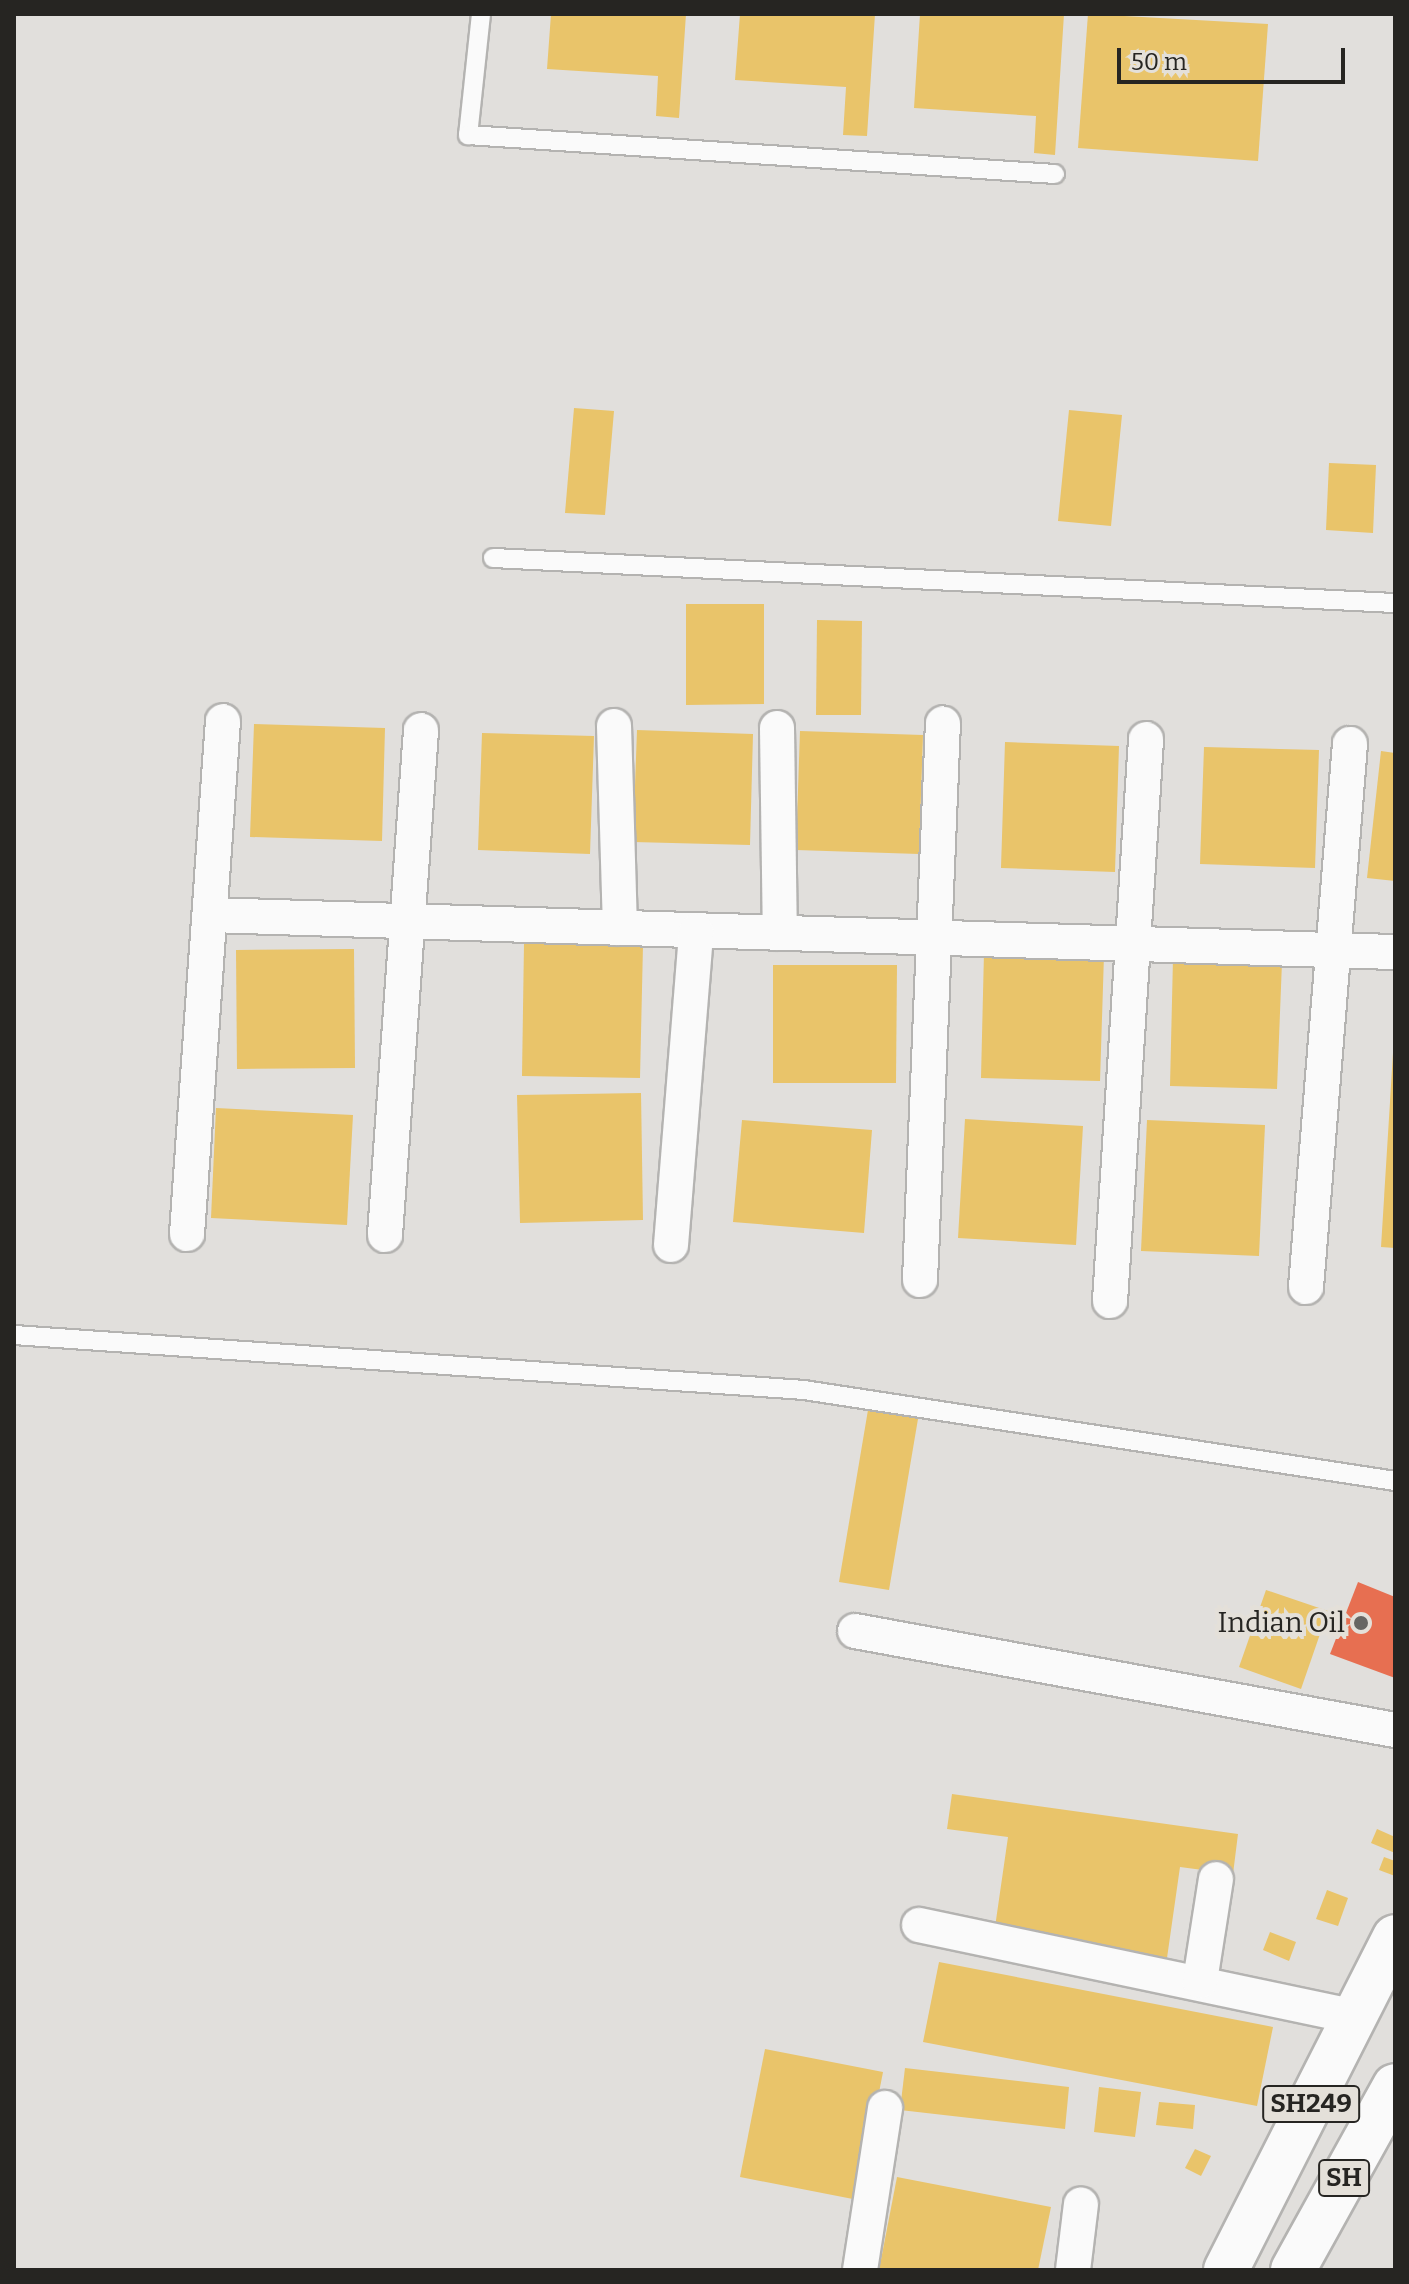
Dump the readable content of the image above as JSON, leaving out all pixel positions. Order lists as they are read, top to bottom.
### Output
{
  "streets": {
    "main road": ["SH249", "SH"]
  },
  "places": ["Indian Oil"],
  "scale_bar": "50 m"
}
